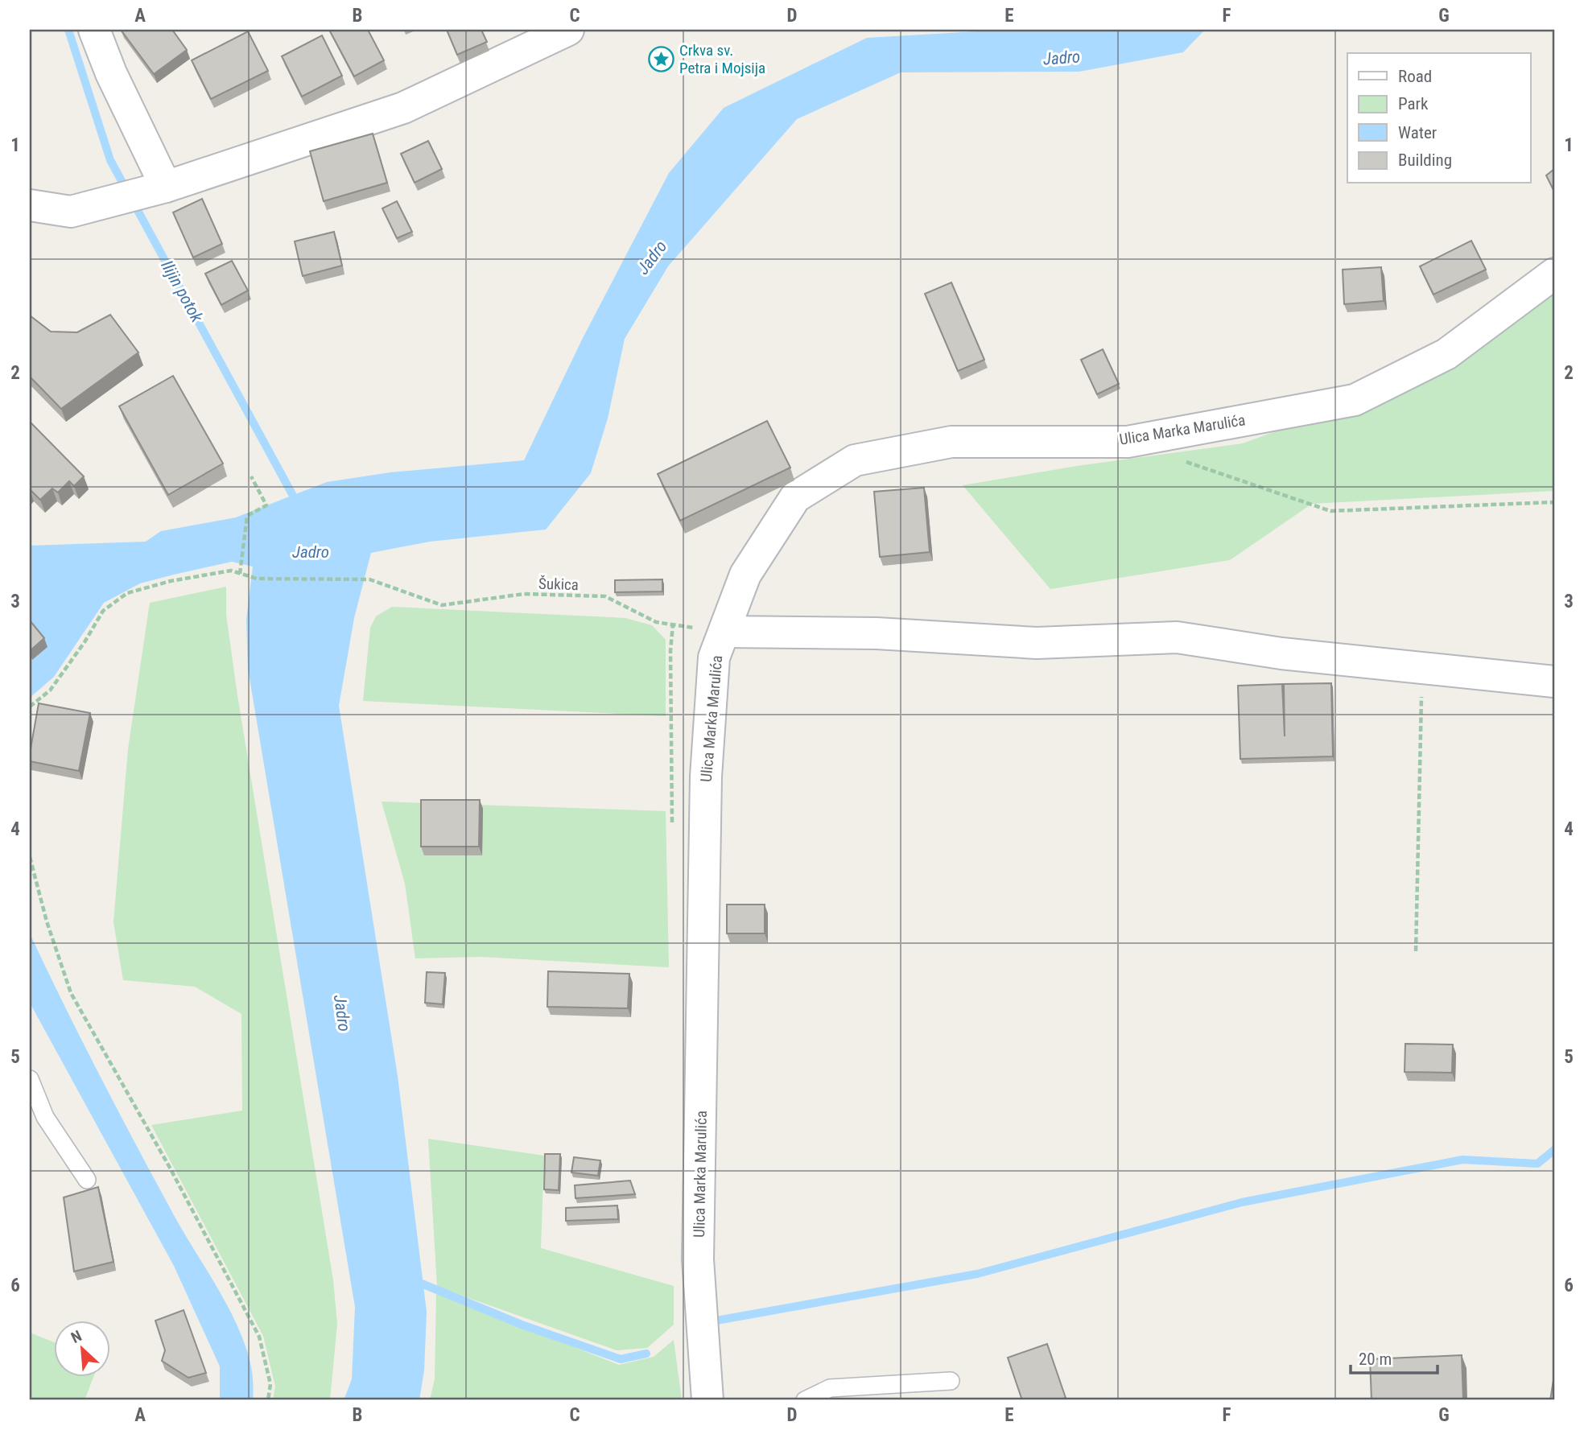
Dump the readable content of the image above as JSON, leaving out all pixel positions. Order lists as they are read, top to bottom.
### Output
{
  "streets": {
    "street": ["Ulica Marka Marulića"],
    "path": ["Šukica"]
  },
  "crossings": [
    ["Ulica Marka Marulića", "Šukica"]
  ],
  "water": ["Jadro", "Ilijin potok"],
  "places": {
    "place": ["Crkva sv. Petra i Mojsija"]
  },
  "legend": [
    "Road",
    "Park",
    "Water",
    "Building"
  ],
  "scale_bar": "20 m",
  "north": "top left",
  "grid": {
    "columns": [
      "A",
      "B",
      "C",
      "D",
      "E",
      "F",
      "G"
    ],
    "rows": [
      "1",
      "2",
      "3",
      "4",
      "5",
      "6"
    ]
  }
}
